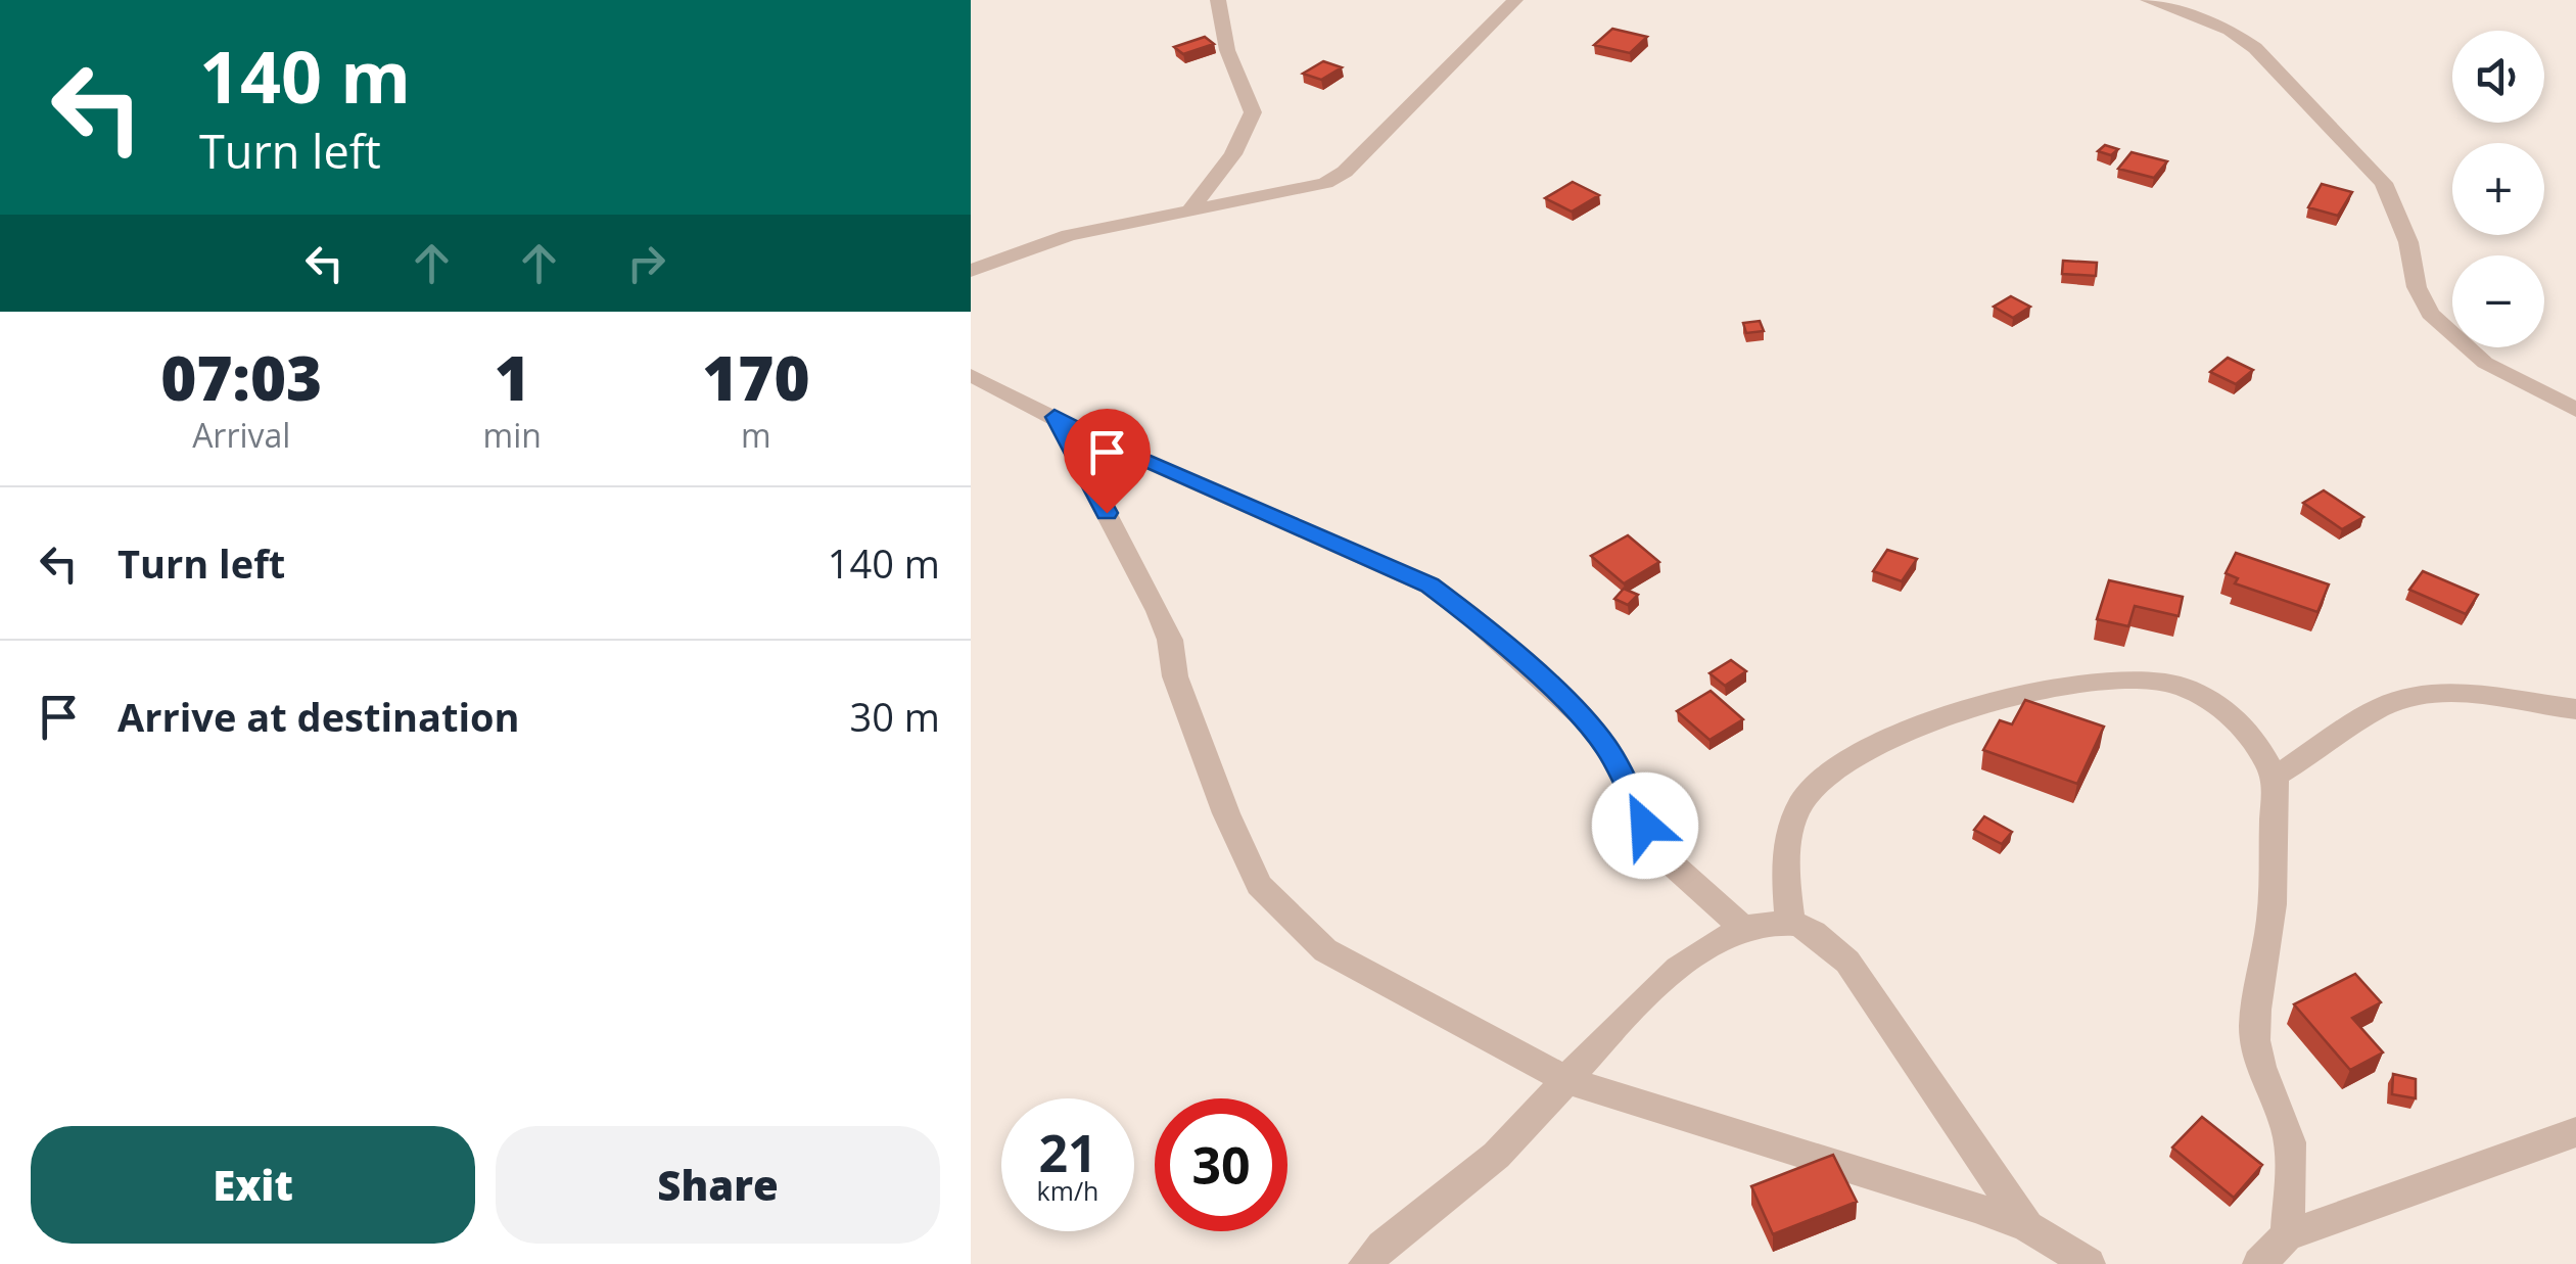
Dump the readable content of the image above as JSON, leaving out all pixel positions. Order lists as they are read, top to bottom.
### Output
{
  "page": {
    "turn": ["140 m", "Turn left"],
    "map_buttons": ["+", "−"],
    "eta": [
      "07:03",
      "Arrival",
      "1",
      "min",
      "170",
      "m"
    ],
    "list": [
      {
        "name": "Turn left",
        "value": "140 m"
      },
      {
        "name": "Arrive at destination",
        "value": "30 m"
      }
    ],
    "speed": "21 km/h",
    "limit": "30",
    "buttons": ["Exit", "Share"]
  }
}
